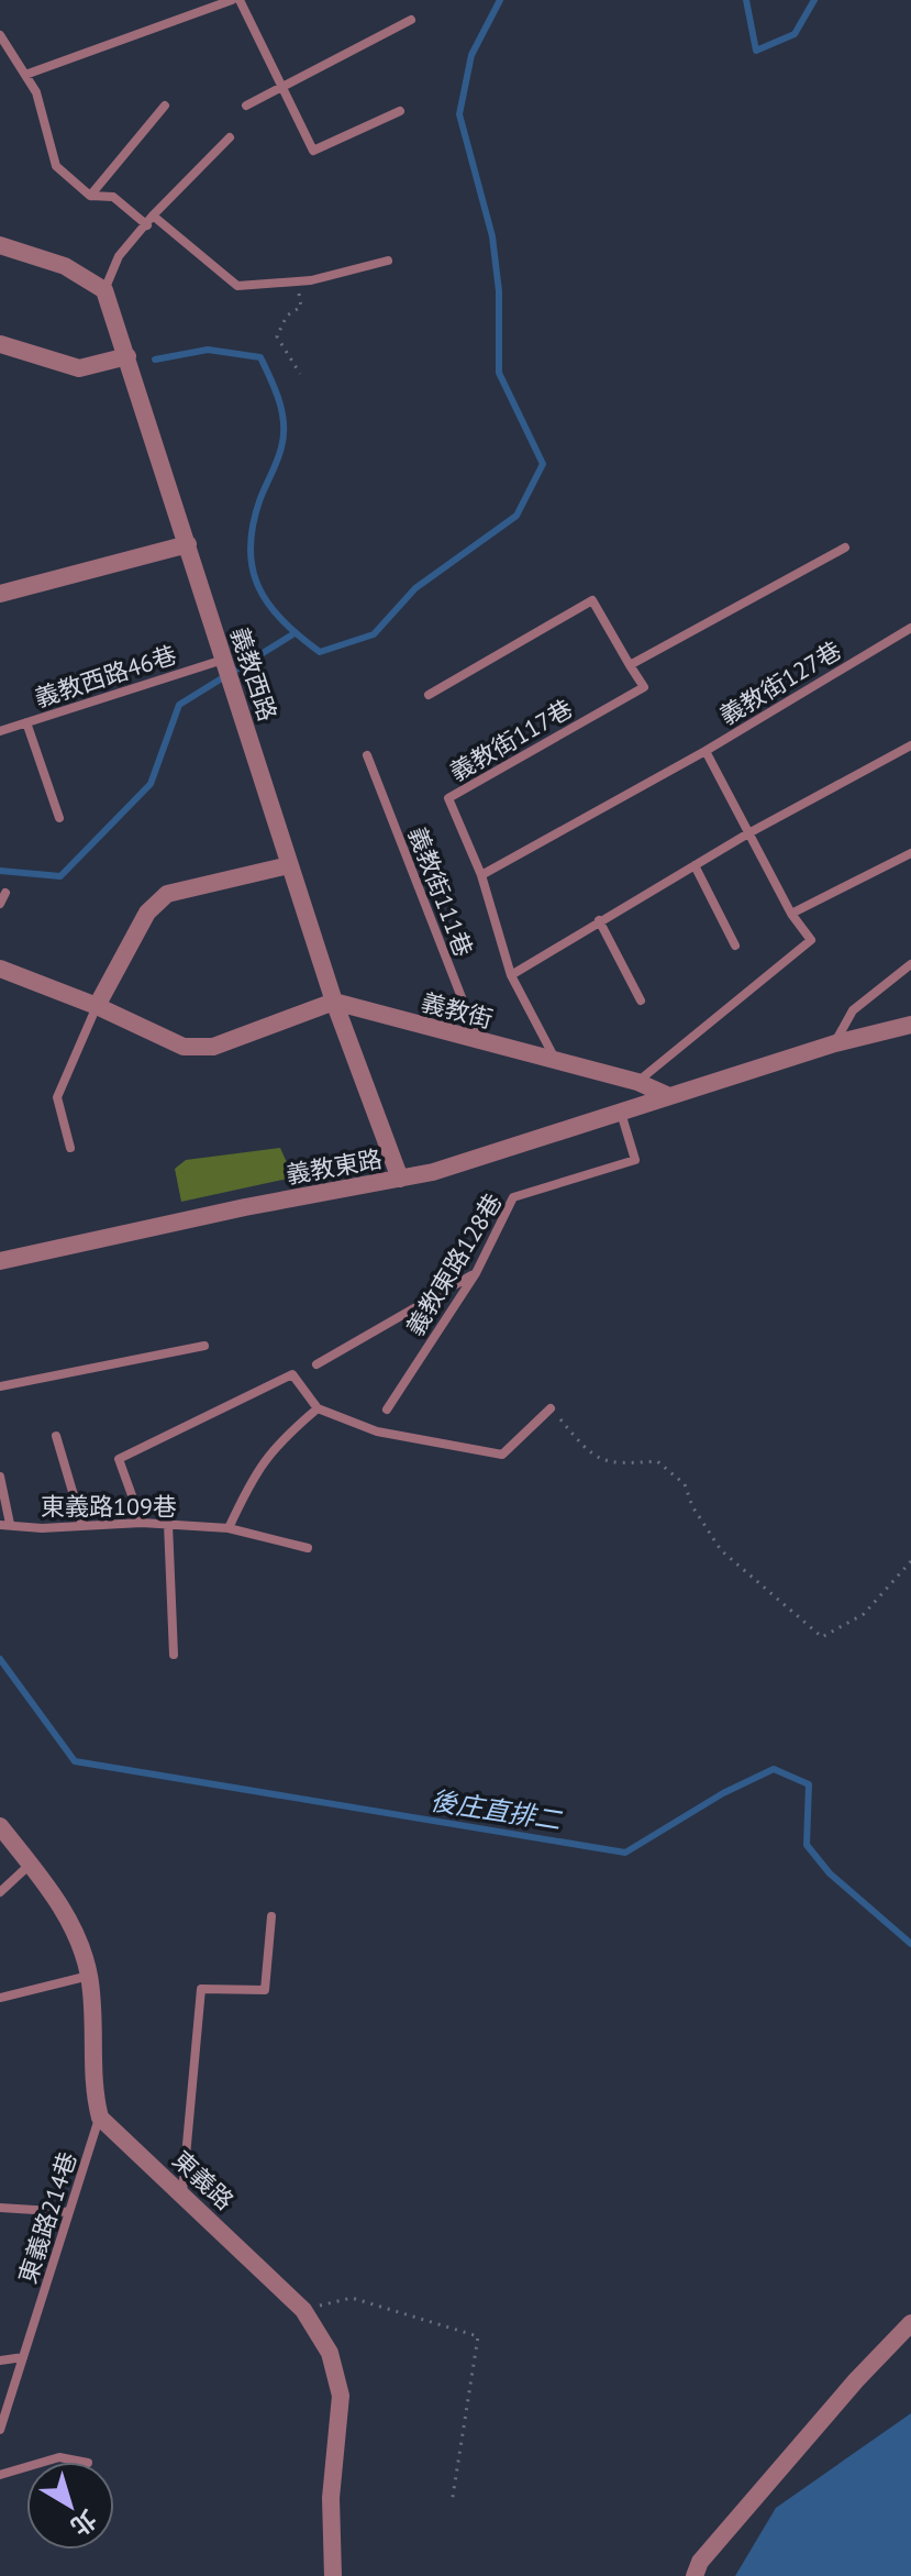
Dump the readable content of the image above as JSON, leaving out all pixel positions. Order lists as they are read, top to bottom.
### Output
{
  "streets": {
    "street": [
      "義教西路",
      "義教街",
      "義教東路",
      "東義路"
    ],
    "lane": [
      "義教西路46巷",
      "義教街127巷",
      "義教街117巷",
      "義教街111巷",
      "義教東路128巷",
      "東義路109巷",
      "東義路214巷"
    ]
  },
  "crossings": [
    ["義教西路", "義教西路46巷"],
    ["義教西路", "義教街"],
    ["義教西路", "義教東路"],
    ["義教街127巷", "義教街"],
    ["義教街117巷", "義教街"],
    ["義教街111巷", "義教街"],
    ["義教街", "義教東路"],
    ["義教東路", "義教東路128巷"],
    ["東義路", "東義路214巷"]
  ],
  "water": ["後庄直排二"],
  "north": "bottom right"
}
